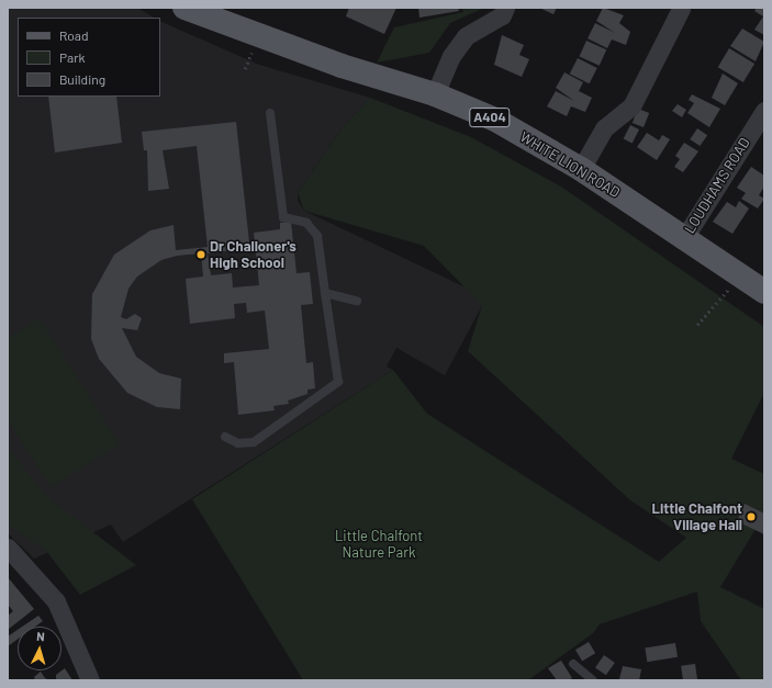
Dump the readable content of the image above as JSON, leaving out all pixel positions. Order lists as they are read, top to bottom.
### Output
{
  "streets": {
    "main road": ["A404", "WHITE LION ROAD"],
    "street": ["LOUDHAMS ROAD"]
  },
  "crossings": [
    ["WHITE LION ROAD", "LOUDHAMS ROAD"]
  ],
  "parks": ["Little Chalfont Nature Park"],
  "places": ["Dr Challoner's High School", "Little Chalfont Village Hall"],
  "legend": ["Road", "Park", "Building"],
  "north": "top"
}
